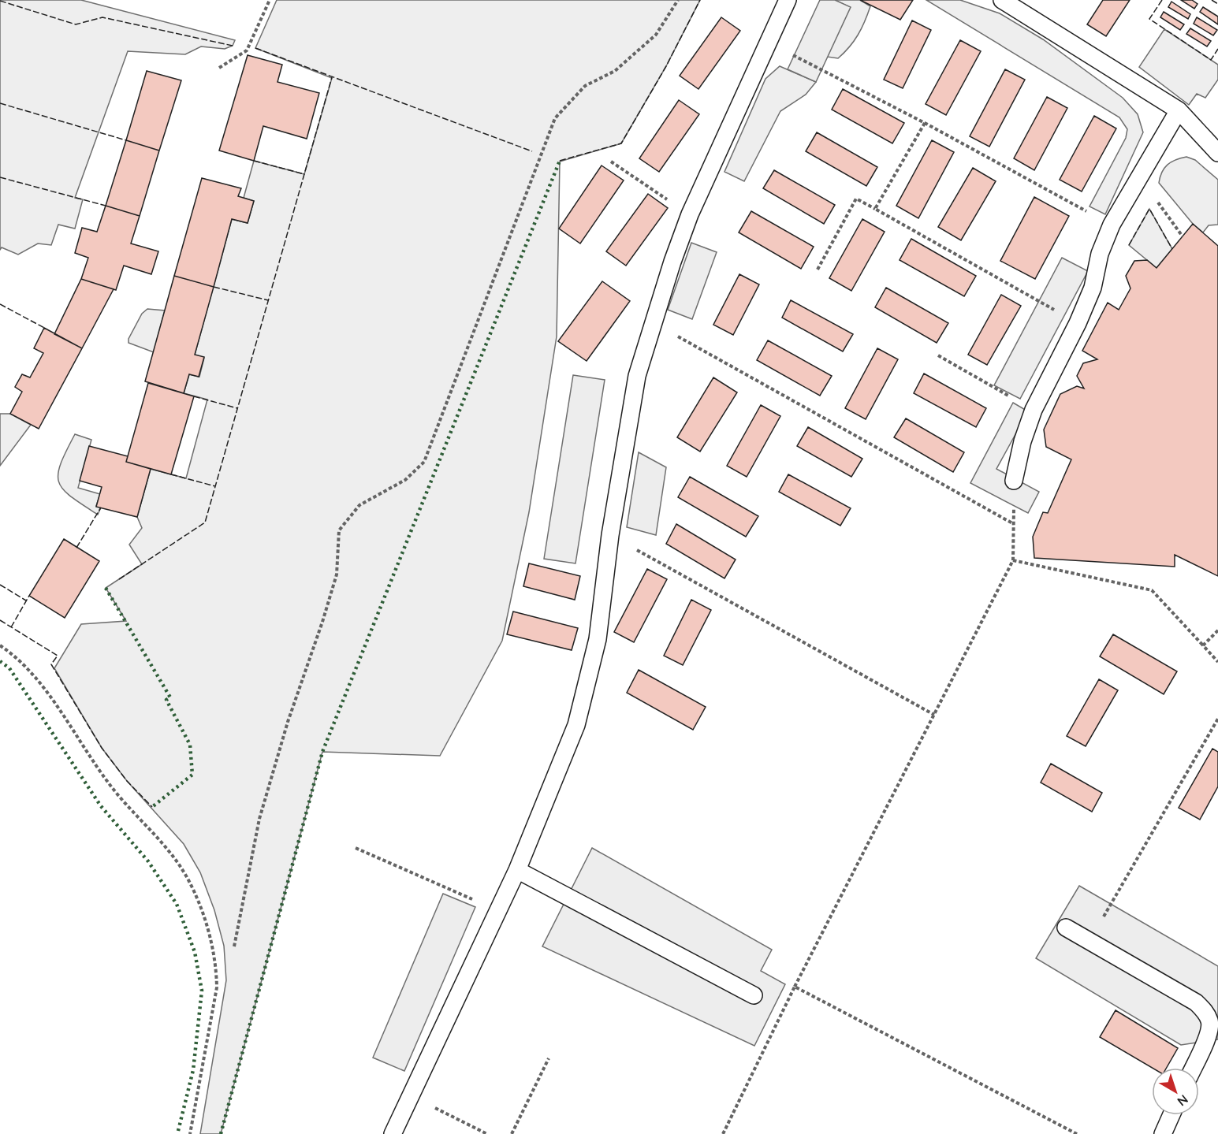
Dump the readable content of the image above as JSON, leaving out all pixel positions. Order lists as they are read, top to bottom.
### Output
{
  "north": "bottom right"
}
